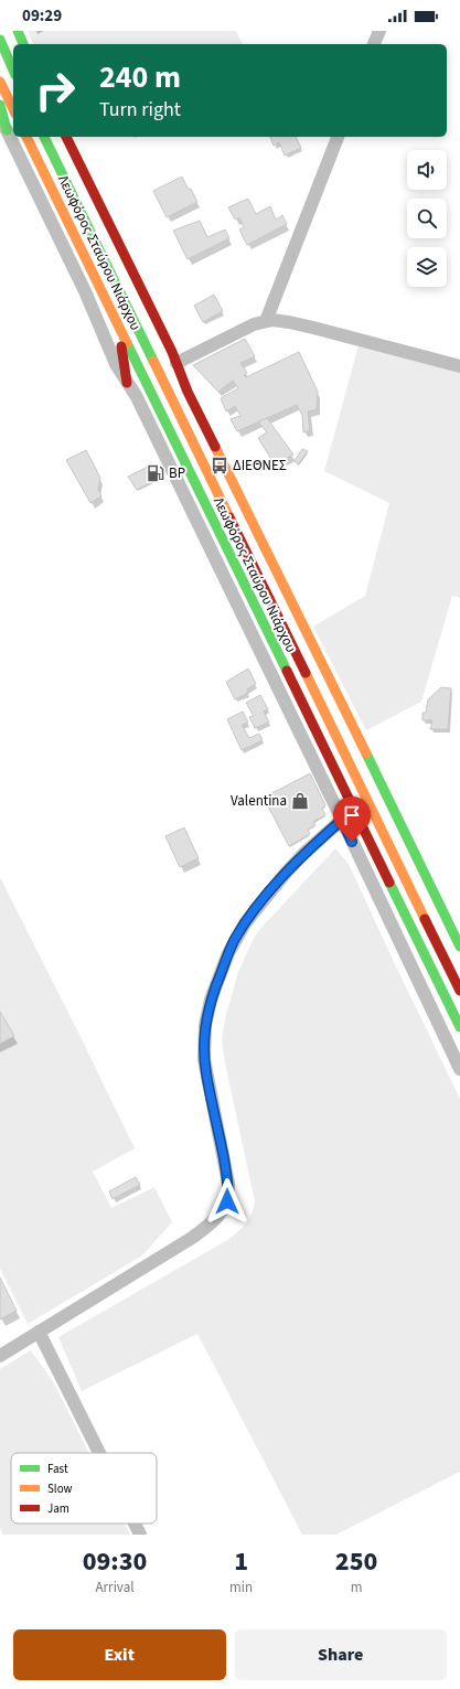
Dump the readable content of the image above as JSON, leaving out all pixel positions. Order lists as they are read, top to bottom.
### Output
{
  "streets": {
    "main road": ["Λεωφόρος Σταύρου Νιάρχου"]
  },
  "places": {
    "bus stop": ["ΔΙΕΘΝΕΣ"],
    "fuel station": ["BP"],
    "shop": ["Valentina"]
  },
  "legend": ["Fast", "Slow", "Jam"],
  "page": {
    "status": "09:29",
    "turn": ["240 m", "Turn right"],
    "eta": [
      "09:30",
      "Arrival",
      "1",
      "min",
      "250",
      "m"
    ],
    "buttons": ["Exit", "Share"]
  }
}
